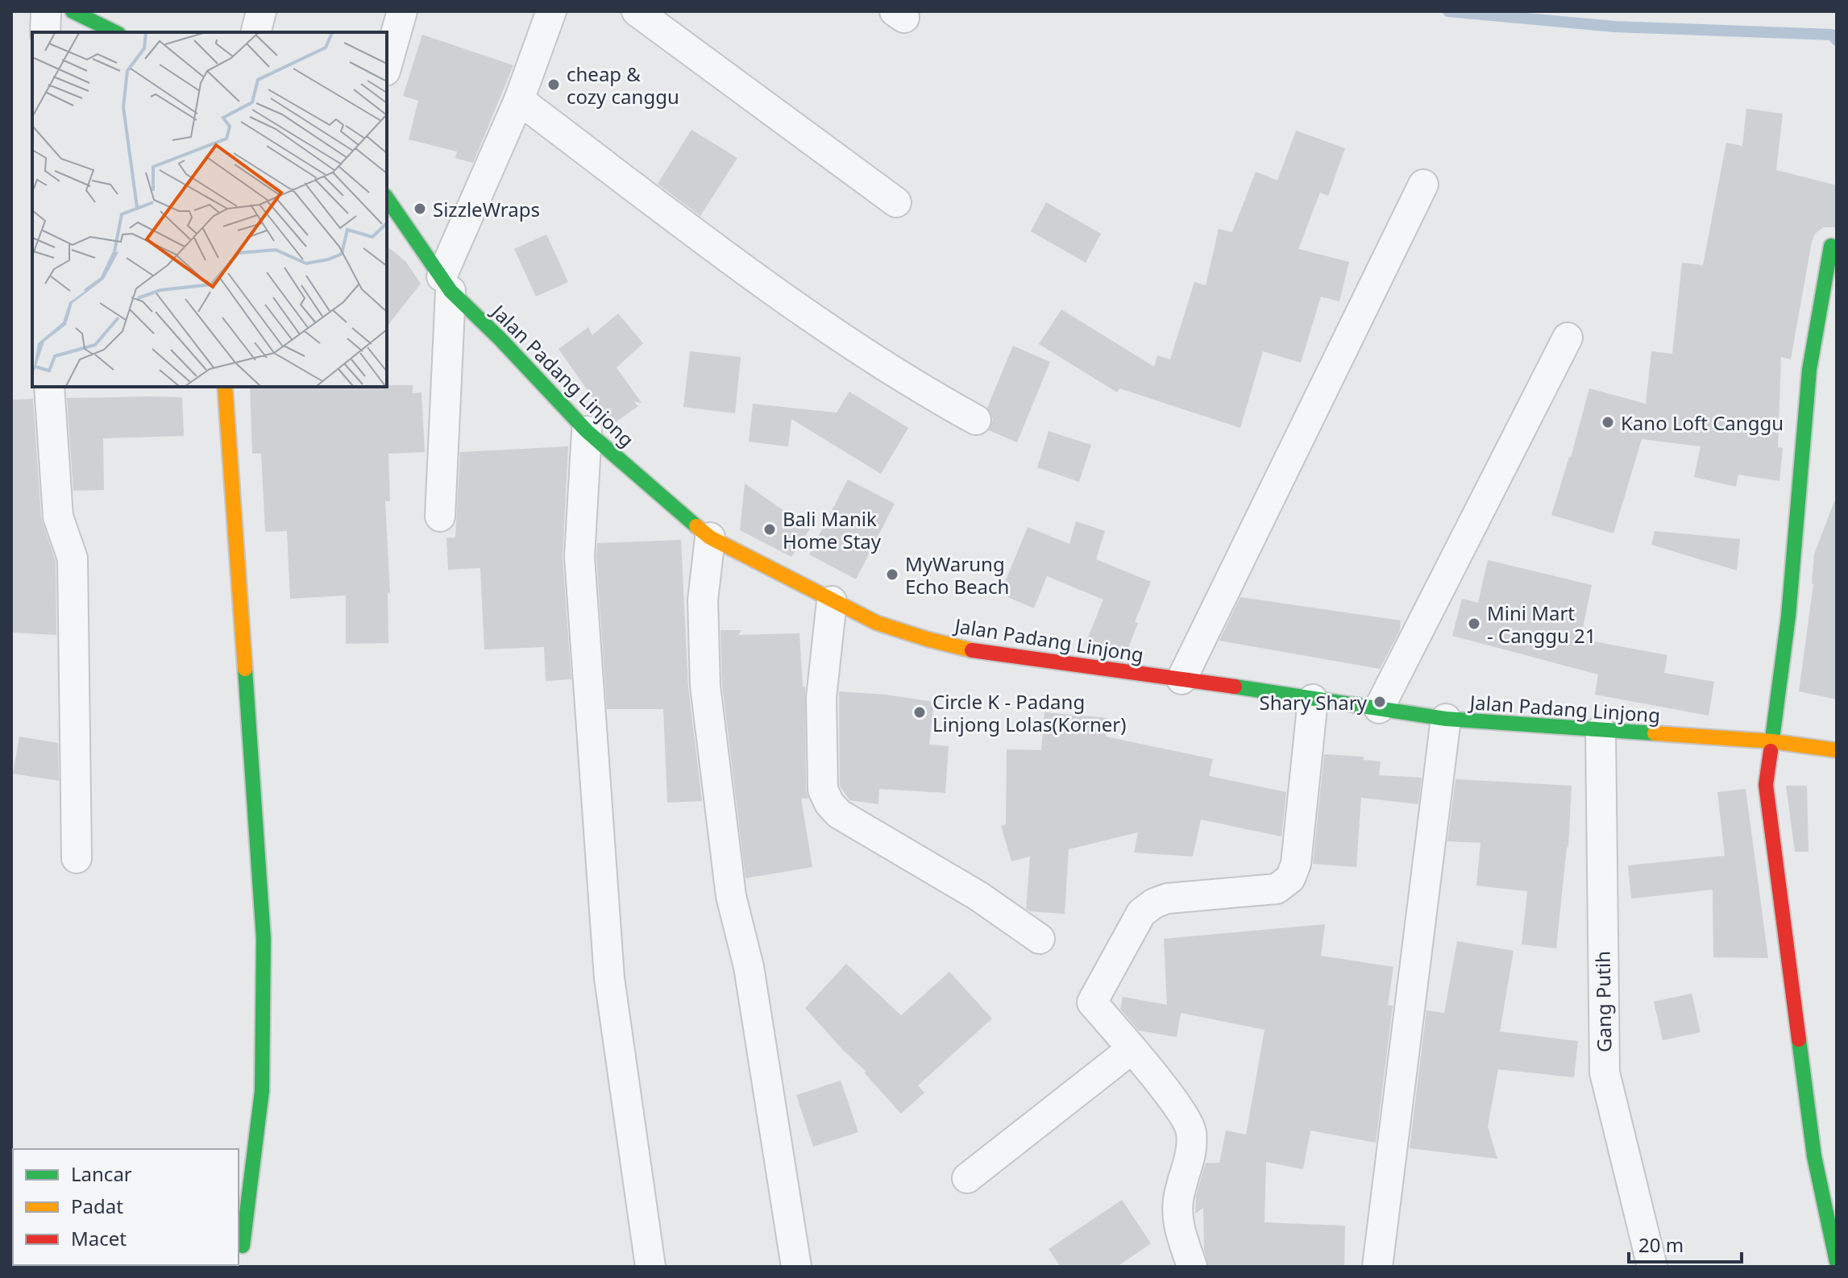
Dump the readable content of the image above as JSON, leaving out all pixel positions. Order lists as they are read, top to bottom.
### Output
{
  "streets": {
    "street": ["Jalan Padang Linjong", "Gang Putih"]
  },
  "crossings": [
    ["Jalan Padang Linjong", "Gang Putih"]
  ],
  "places": [
    "cheap & cozy canggu",
    "SizzleWraps",
    "Kano Loft Canggu",
    "Bali Manik Home Stay",
    "MyWarung Echo Beach",
    "Mini Mart - Canggu 21",
    "Shary Shary",
    "Circle K - Padang Linjong Lolas(Korner)"
  ],
  "legend": ["Lancar", "Padat", "Macet"],
  "scale_bar": "20 m"
}
